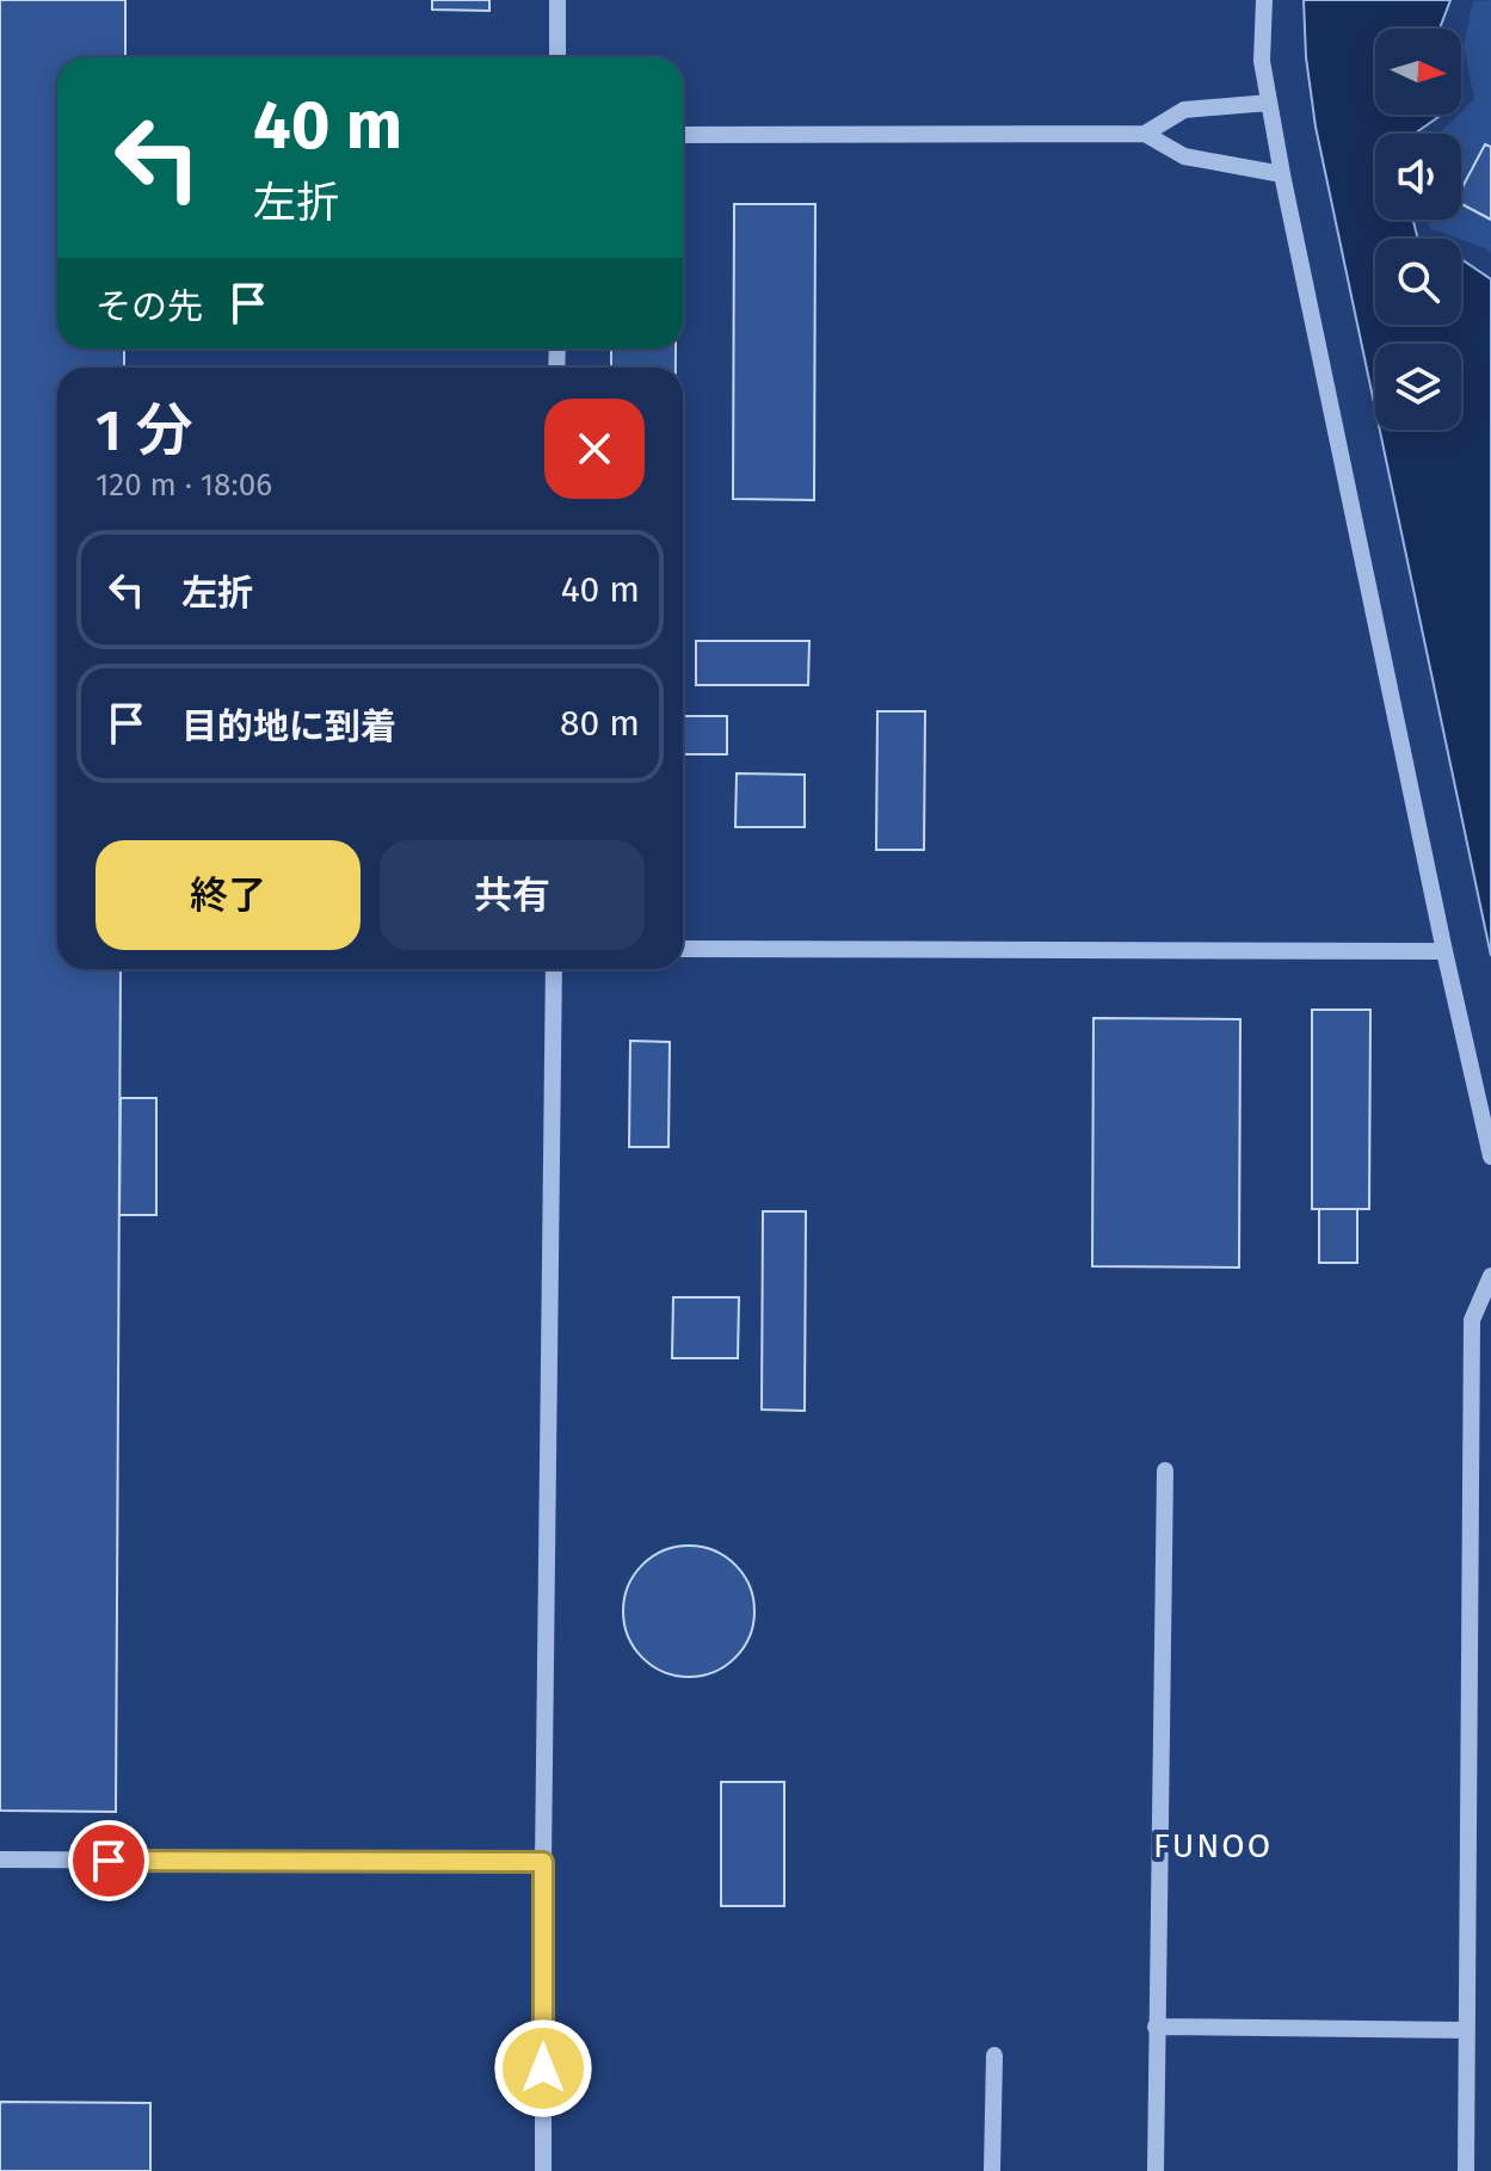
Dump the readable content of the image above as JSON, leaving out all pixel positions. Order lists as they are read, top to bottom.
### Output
{
  "districts": ["FUNOO"],
  "north": "right",
  "page": {
    "turn": ["40 m", "左折"],
    "then": "その先",
    "heading": ["1 分", "120 m · 18:06"],
    "list": [
      {
        "name": "左折",
        "value": "40 m"
      },
      {
        "name": "目的地に到着",
        "value": "80 m"
      }
    ],
    "buttons": ["終了", "共有"]
  }
}
